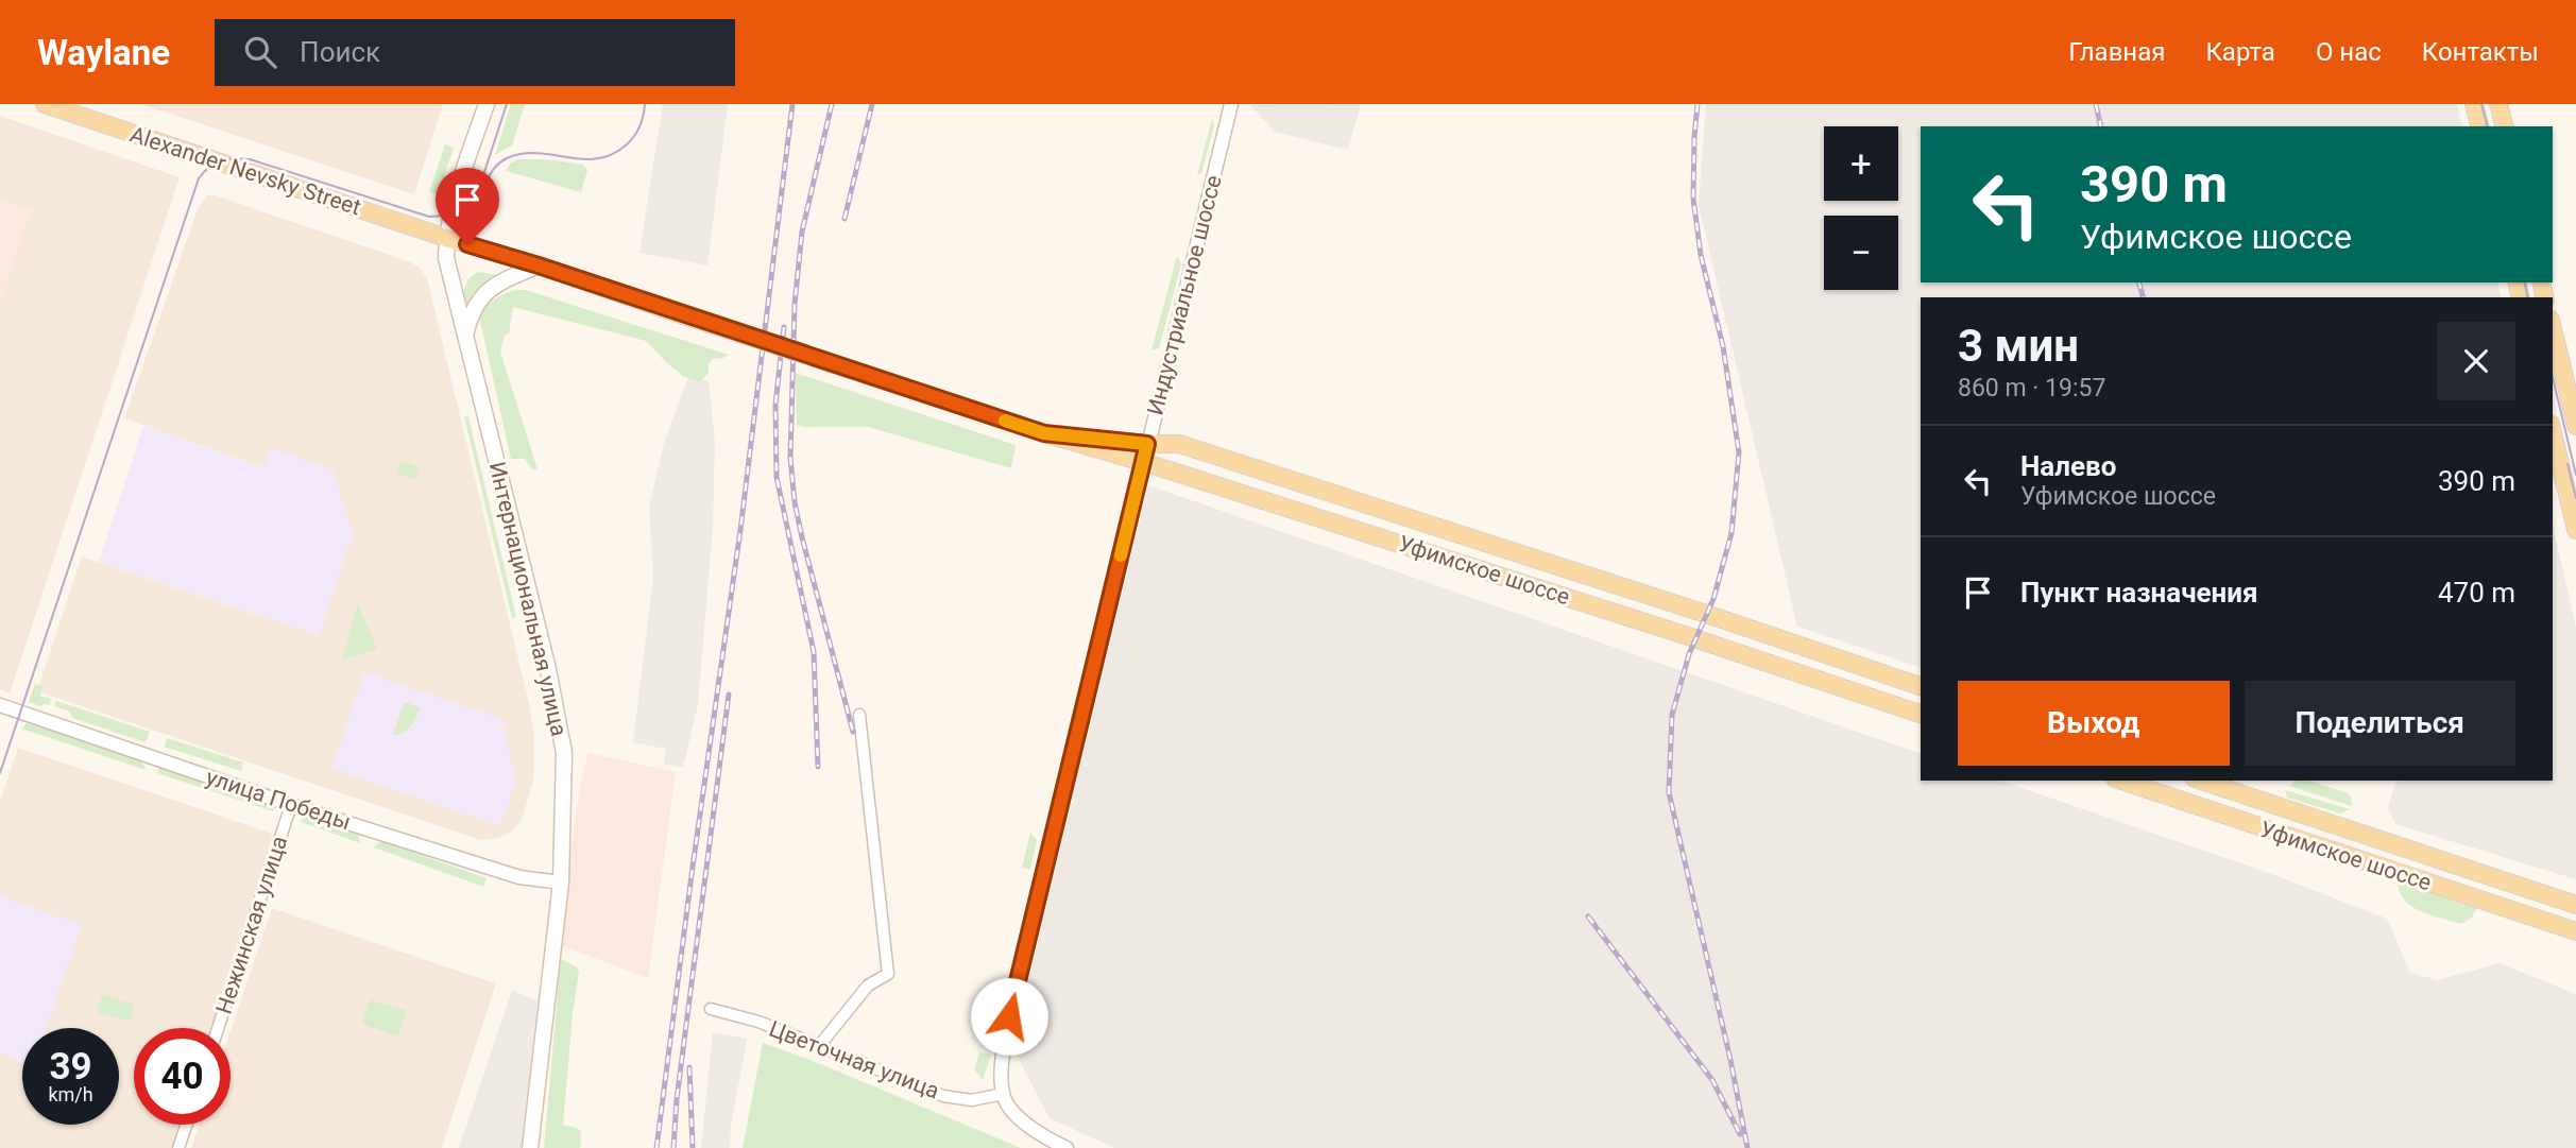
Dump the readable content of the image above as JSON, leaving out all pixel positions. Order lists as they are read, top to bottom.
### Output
{
  "streets": {
    "main road": ["Alexander Nevsky Street", "Уфимское шоссе", "Интернациональная улица"],
    "street": [
      "Индустриальное шоссе",
      "улица Победы",
      "Нежинская улица",
      "Цветочная улица"
    ]
  },
  "crossings": [
    ["Alexander Nevsky Street", "Уфимское шоссе"],
    ["Alexander Nevsky Street", "Интернациональная улица"],
    ["Индустриальное шоссе", "Уфимское шоссе"],
    ["Индустриальное шоссе", "Цветочная улица"],
    ["Уфимское шоссе", "Интернациональная улица"],
    ["Интернациональная улица", "улица Победы"],
    ["улица Победы", "Нежинская улица"]
  ],
  "page": {
    "header": "Waylane",
    "search": "Поиск",
    "nav": [
      "Главная",
      "Карта",
      "О нас",
      "Контакты"
    ],
    "map_buttons": ["+", "−"],
    "turn": ["390 m", "Уфимское шоссе"],
    "heading": ["3 мин", "860 m · 19:57"],
    "list": [
      {
        "name": "Налево",
        "note": "Уфимское шоссе",
        "value": "390 m"
      },
      {
        "name": "Пункт назначения",
        "value": "470 m"
      }
    ],
    "buttons": ["Выход", "Поделиться"],
    "speed": "39 km/h",
    "limit": "40"
  }
}
